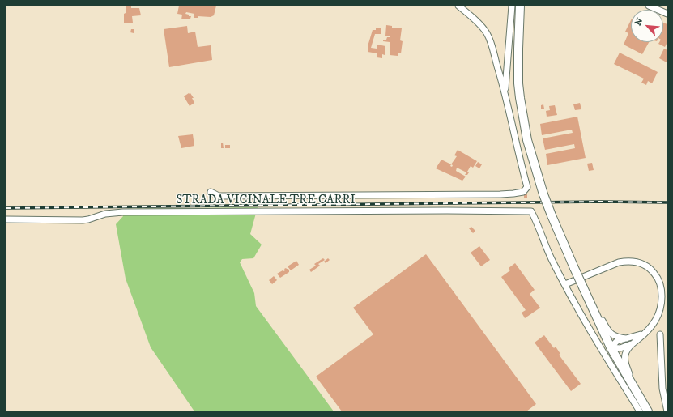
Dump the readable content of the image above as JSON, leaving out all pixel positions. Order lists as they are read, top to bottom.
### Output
{
  "streets": {
    "street": ["STRADA VICINALE TRE CARRI"]
  },
  "north": "top left"
}
